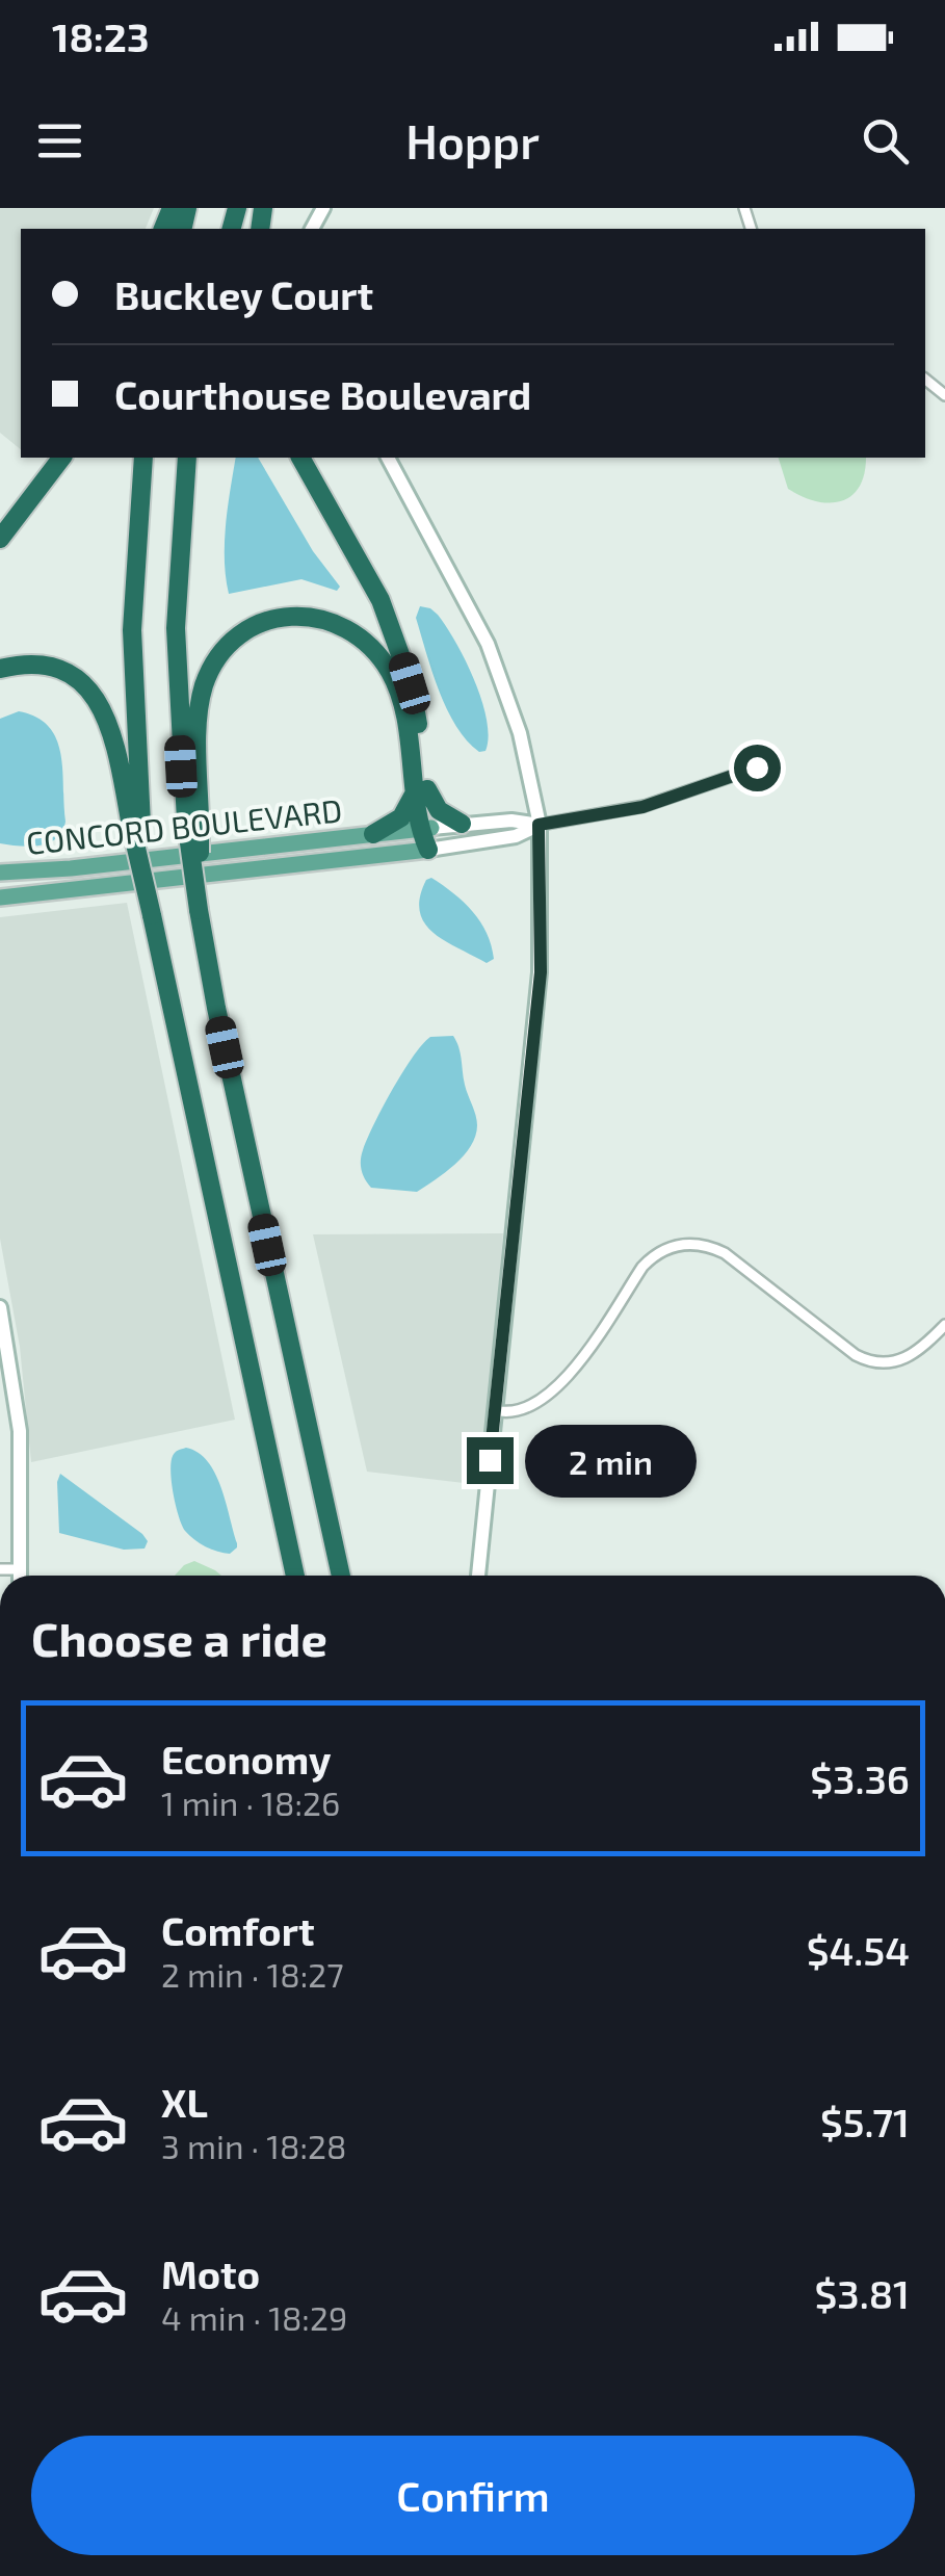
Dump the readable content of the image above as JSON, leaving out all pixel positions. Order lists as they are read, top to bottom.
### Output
{
  "streets": {
    "main road": ["CONCORD BOULEVARD"]
  },
  "page": {
    "status": "18:23",
    "header": "Hoppr",
    "banner": ["Buckley Court", "Courthouse Boulevard"],
    "bubble": "2 min",
    "heading": "Choose a ride",
    "list": [
      {
        "name": "Economy",
        "note": "1 min · 18:26",
        "value": "$3.36"
      },
      {
        "name": "Comfort",
        "note": "2 min · 18:27",
        "value": "$4.54"
      },
      {
        "name": "XL",
        "note": "3 min · 18:28",
        "value": "$5.71"
      },
      {
        "name": "Moto",
        "note": "4 min · 18:29",
        "value": "$3.81"
      }
    ],
    "buttons": "Confirm"
  }
}
